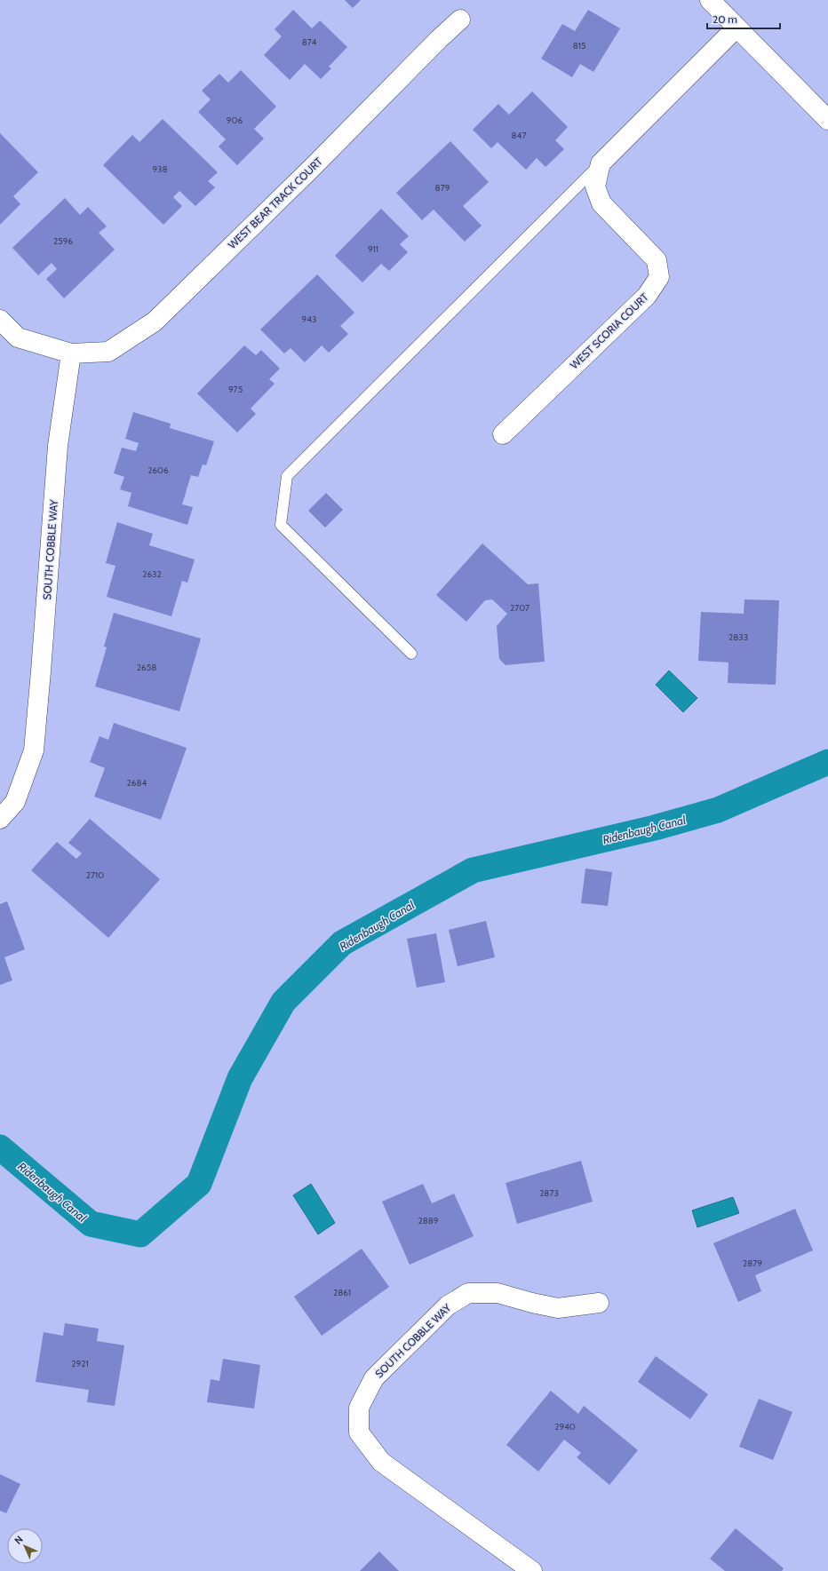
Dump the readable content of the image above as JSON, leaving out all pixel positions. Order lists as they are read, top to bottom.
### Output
{
  "streets": {
    "street": ["WEST BEAR TRACK COURT", "WEST SCORIA COURT", "SOUTH COBBLE WAY"]
  },
  "crossings": [
    ["WEST BEAR TRACK COURT", "SOUTH COBBLE WAY"]
  ],
  "water": ["Ridenbaugh Canal"],
  "house_numbers": [
    "874",
    "815",
    "906",
    "847",
    "938",
    "879",
    "2596",
    "911",
    "943",
    "975",
    "2606",
    "2632",
    "2707",
    "2833",
    "2658",
    "2684",
    "2710",
    "2873",
    "2889",
    "2879",
    "2861",
    "2921",
    "2940"
  ],
  "scale_bar": "20 m",
  "north": "top left"
}
